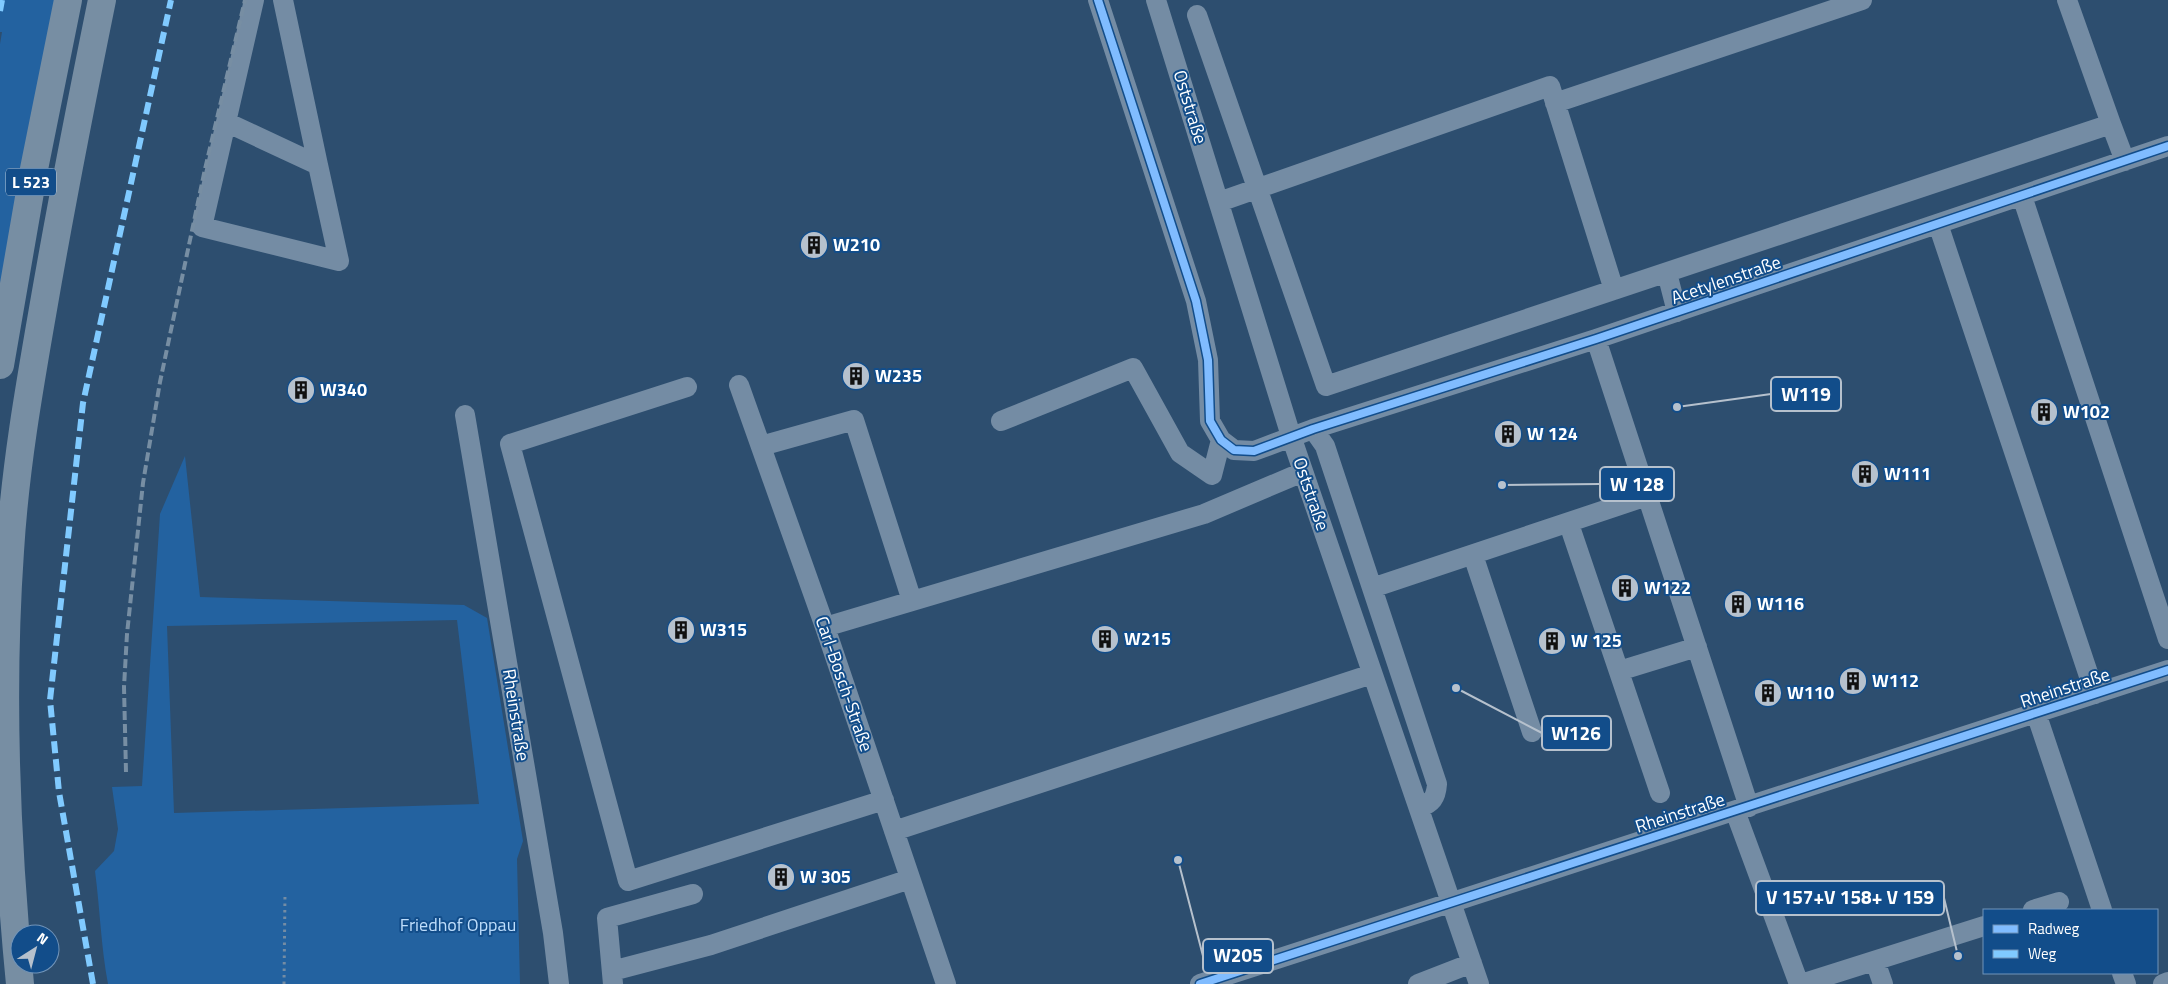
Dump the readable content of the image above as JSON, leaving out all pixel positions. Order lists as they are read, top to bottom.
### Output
{
  "streets": {
    "highway": ["L 523"],
    "street": [
      "Oststraße",
      "Acetylenstraße",
      "Carl-Bosch-Straße",
      "Rheinstraße"
    ]
  },
  "crossings": [
    ["Oststraße", "Acetylenstraße"],
    ["Oststraße", "Rheinstraße"]
  ],
  "parks": ["Friedhof Oppau"],
  "places": {
    "building": [
      "W210",
      "W235",
      "W340",
      "W102",
      "W 124",
      "W111",
      "W122",
      "W116",
      "W315",
      "W215",
      "W 125",
      "W112",
      "W110",
      "W 305"
    ],
    "other": [
      "W119",
      "W 128",
      "W126",
      "W205",
      "V 157+V 158+ V 159"
    ]
  },
  "legend": ["Radweg", "Weg"],
  "north": "top right"
}
